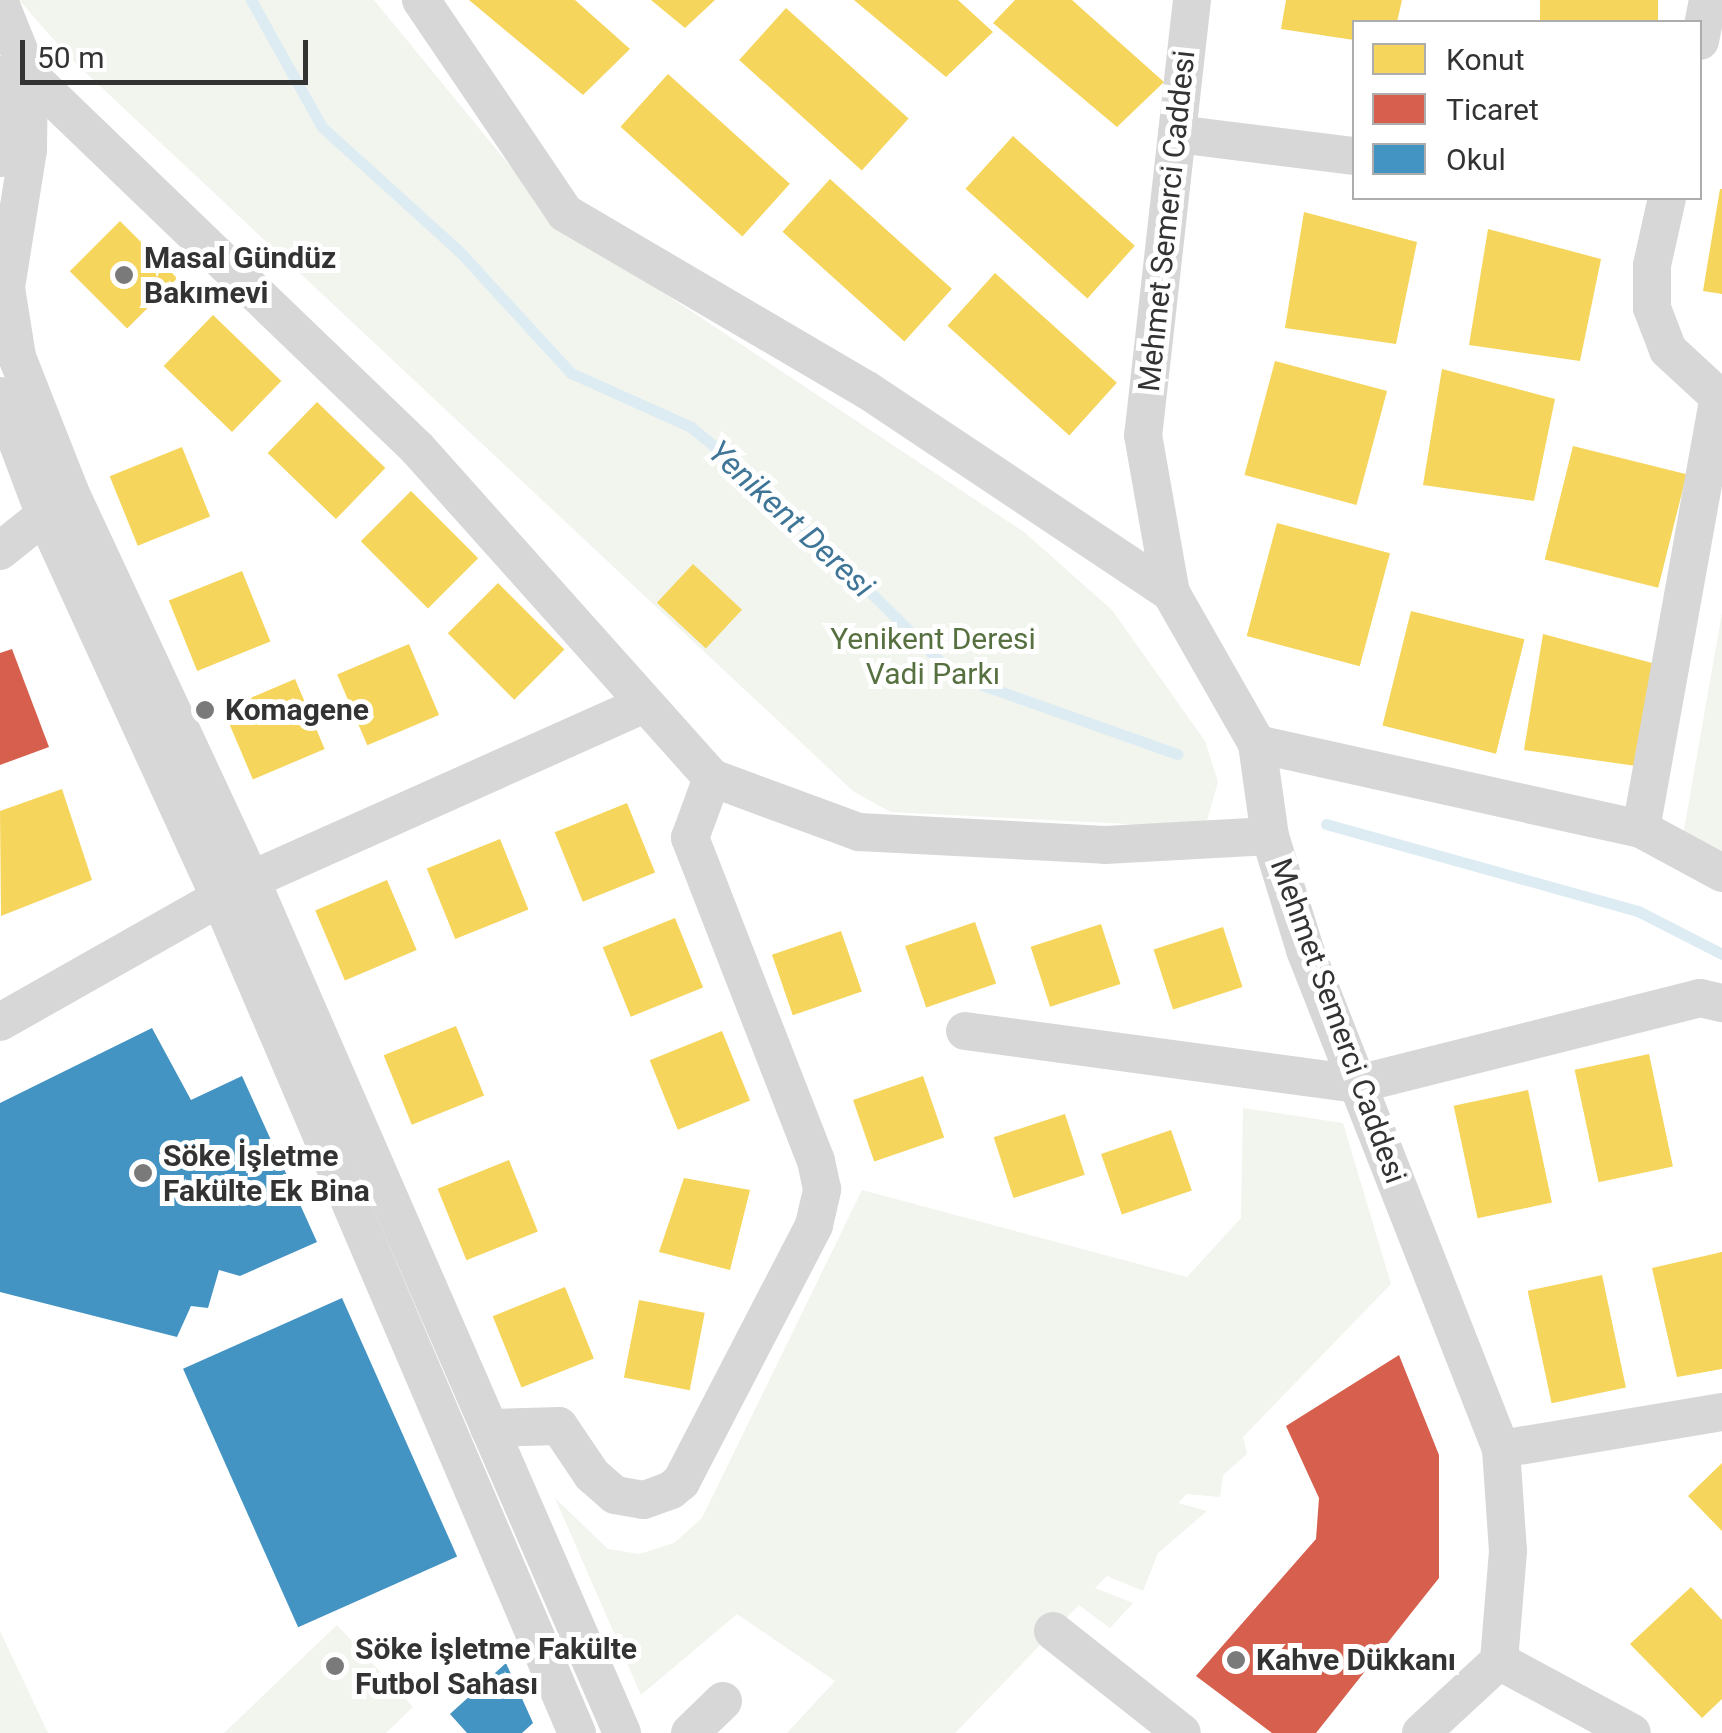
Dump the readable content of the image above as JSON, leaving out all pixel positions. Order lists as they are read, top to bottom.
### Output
{
  "streets": {
    "street": ["Mehmet Semerci Caddesi"]
  },
  "water": ["Yenikent Deresi"],
  "parks": ["Yenikent Deresi Vadi Parkı"],
  "places": [
    "Masal Gündüz Bakımevi",
    "Komagene",
    "Söke İşletme Fakülte Ek Bina",
    "Kahve Dükkanı",
    "Söke İşletme Fakülte Futbol Sahası"
  ],
  "legend": ["Konut", "Ticaret", "Okul"],
  "scale_bar": "50 m"
}
